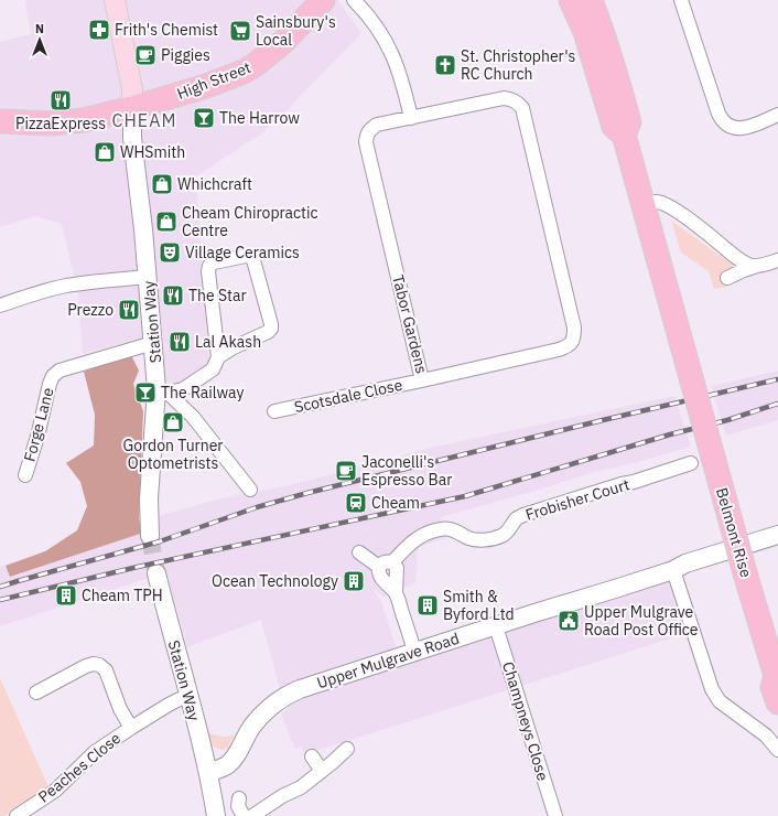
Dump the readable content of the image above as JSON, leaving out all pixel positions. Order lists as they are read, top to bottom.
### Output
{
  "streets": {
    "highway": ["High Street", "Belmont Rise"],
    "street": [
      "Station Way",
      "Tabor Gardens",
      "Scotsdale Close",
      "Forge Lane",
      "Frobisher Court",
      "Upper Mulgrave Road",
      "Champneys Close",
      "Peaches Close"
    ]
  },
  "crossings": [
    ["High Street", "Station Way"],
    ["Station Way", "Forge Lane"],
    ["Station Way", "Upper Mulgrave Road"],
    ["Station Way", "Peaches Close"],
    ["Tabor Gardens", "Scotsdale Close"],
    ["Upper Mulgrave Road", "Champneys Close"]
  ],
  "districts": ["CHEAM"],
  "places": {
    "pharmacy": ["Frith's Chemist"],
    "supermarket": ["Sainsbury's Local"],
    "cafe": ["Piggies", "Jaconelli's Espresso Bar"],
    "church": ["St. Christopher's RC Church"],
    "restaurant": [
      "PizzaExpress",
      "The Star",
      "Prezzo",
      "Lal Akash"
    ],
    "bar": ["The Harrow", "The Railway"],
    "shop": [
      "WHSmith",
      "Whichcraft",
      "Cheam Chiropractic Centre",
      "Gordon Turner Optometrists"
    ],
    "theatre": ["Village Ceramics"],
    "station": ["Cheam"],
    "building": ["Ocean Technology", "Cheam TPH", "Smith & Byford Ltd"],
    "public building": ["Upper Mulgrave Road Post Office"]
  },
  "north": "top"
}
